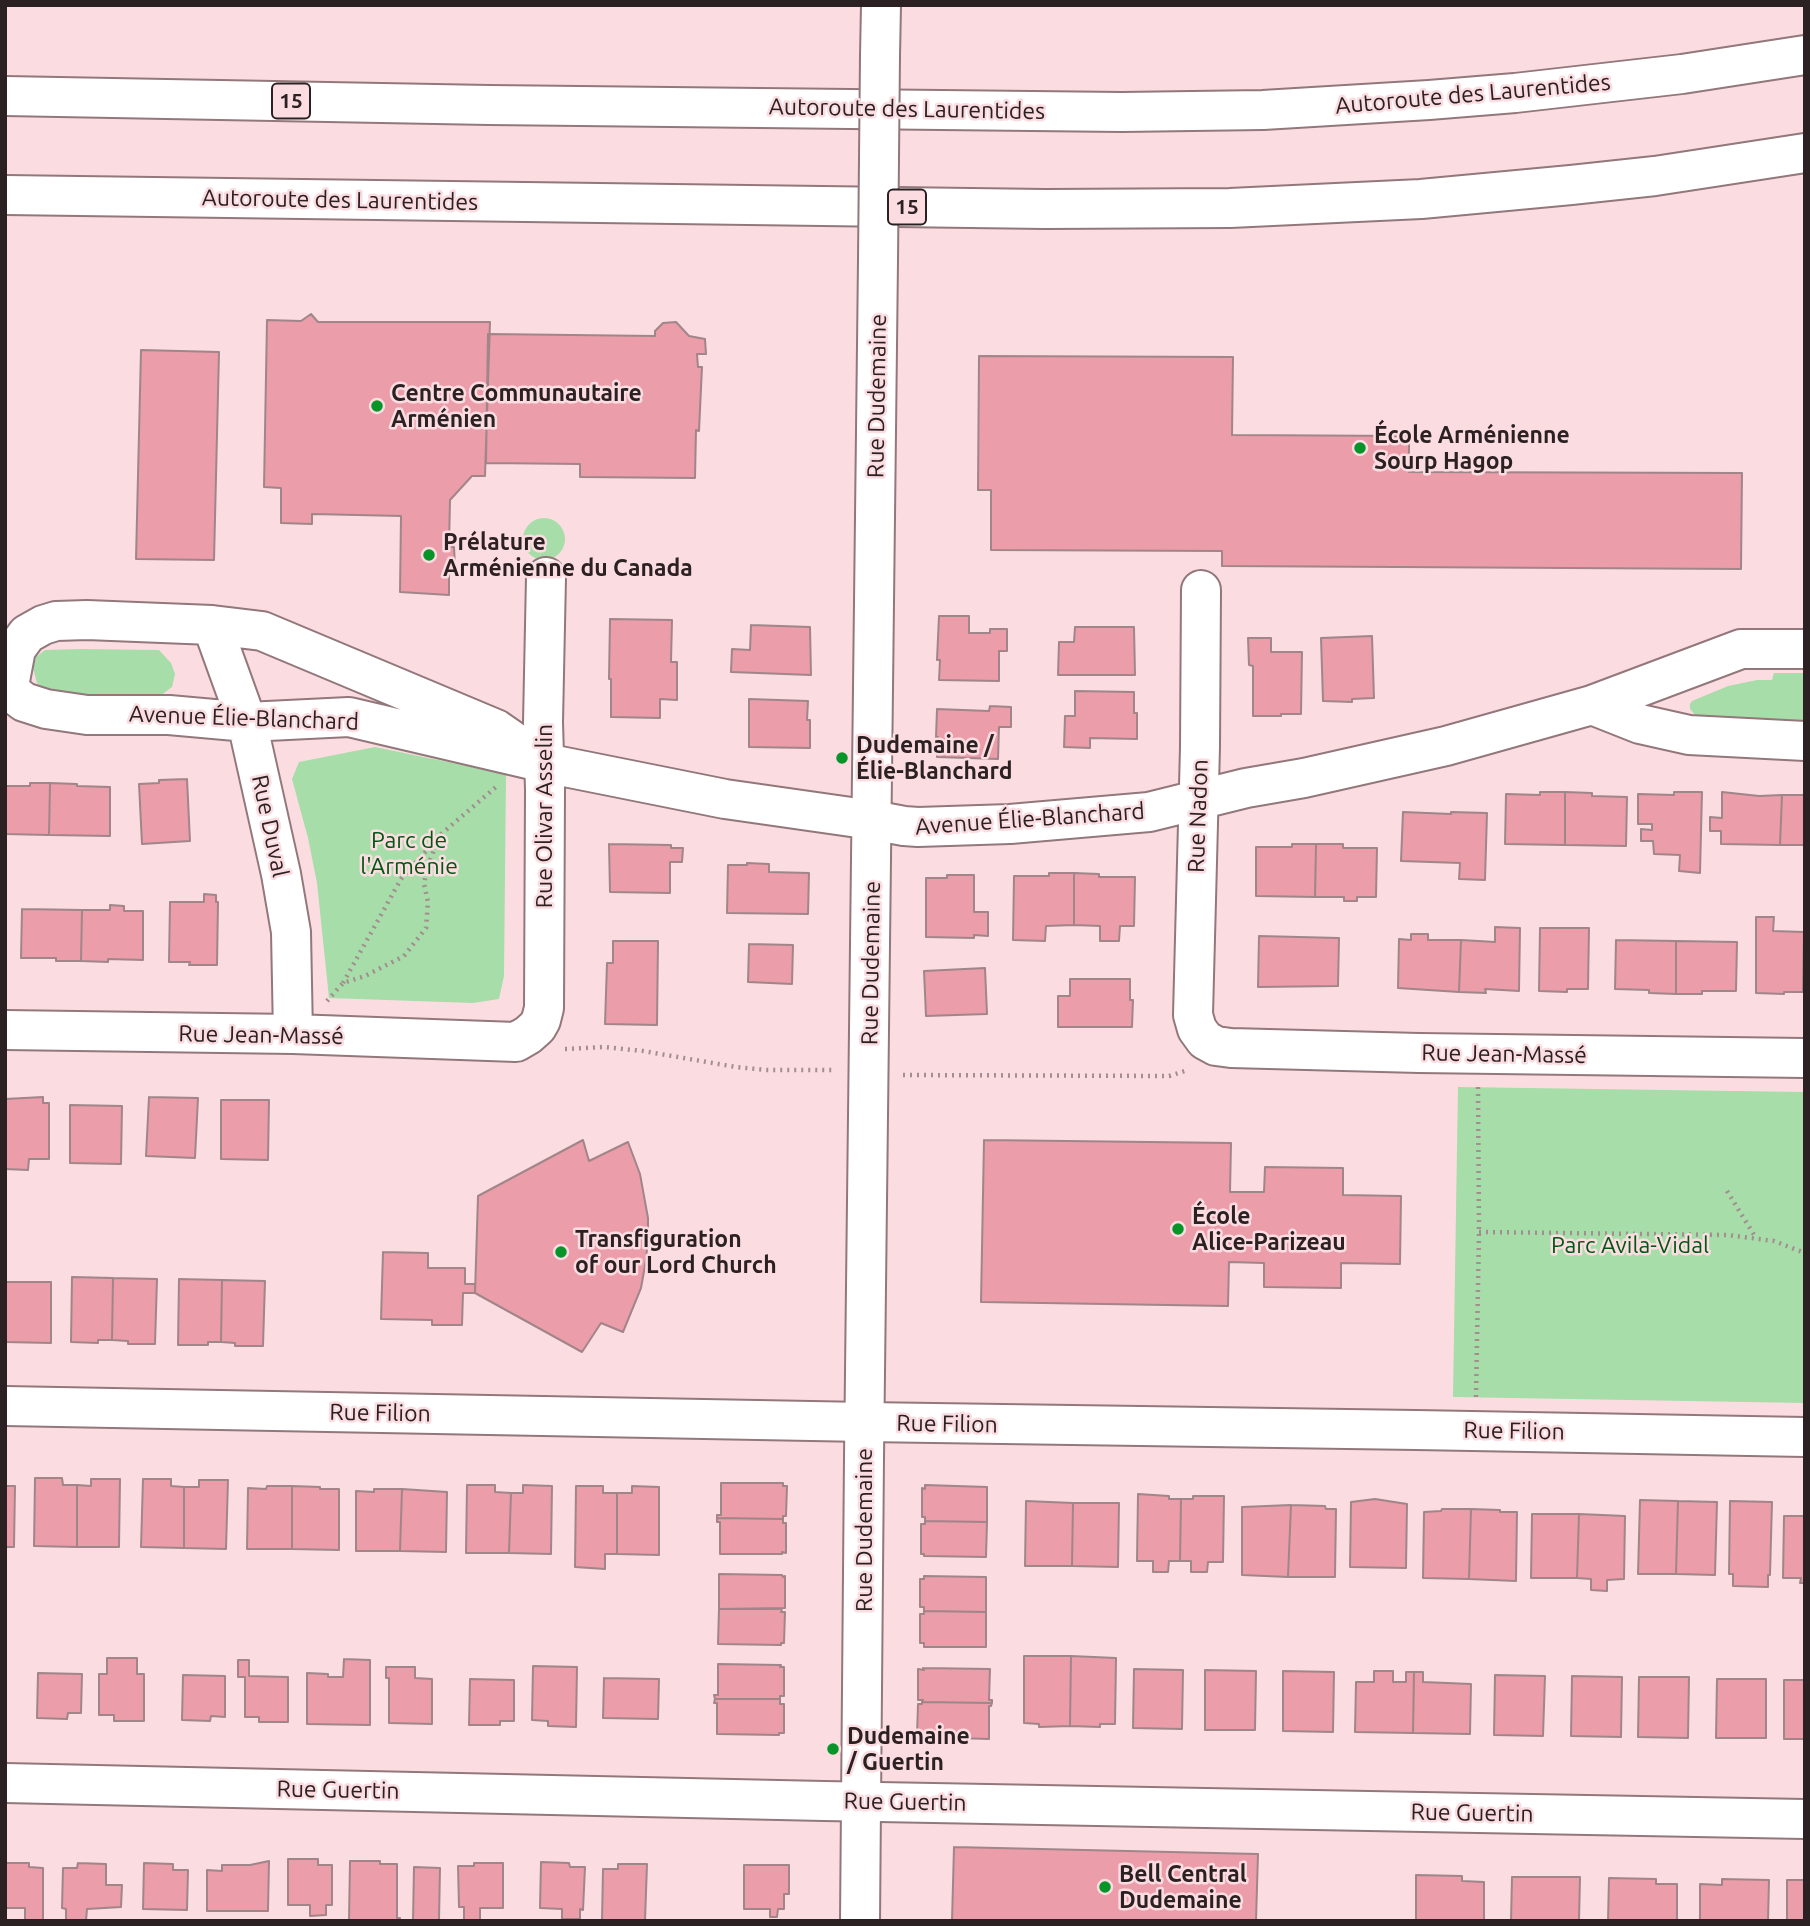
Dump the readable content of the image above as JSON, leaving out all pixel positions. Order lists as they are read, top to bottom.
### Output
{
  "streets": {
    "main road": [
      "Autoroute des Laurentides",
      "15",
      "Rue Dudemaine",
      "Avenue Élie-Blanchard",
      "Rue Olivar Asselin",
      "Rue Nadon",
      "Rue Duval",
      "Rue Jean-Massé",
      "Rue Filion",
      "Rue Guertin"
    ]
  },
  "crossings": [
    ["Rue Dudemaine", "Avenue Élie-Blanchard"],
    ["Rue Dudemaine", "Rue Filion"],
    ["Rue Dudemaine", "Rue Guertin"],
    ["Avenue Élie-Blanchard", "Rue Olivar Asselin"],
    ["Avenue Élie-Blanchard", "Rue Nadon"],
    ["Avenue Élie-Blanchard", "Rue Duval"],
    ["Rue Olivar Asselin", "Rue Jean-Massé"],
    ["Rue Nadon", "Rue Jean-Massé"],
    ["Rue Duval", "Rue Jean-Massé"]
  ],
  "parks": ["Parc de l'Arménie", "Parc Avila-Vidal"],
  "places": [
    "Centre Communautaire Arménien",
    "École Arménienne Sourp Hagop",
    "Prélature Arménienne du Canada",
    "Dudemaine / Élie-Blanchard",
    "École Alice-Parizeau",
    "Transfiguration of our Lord Church",
    "Dudemaine / Guertin",
    "Bell Central Dudemaine"
  ]
}
